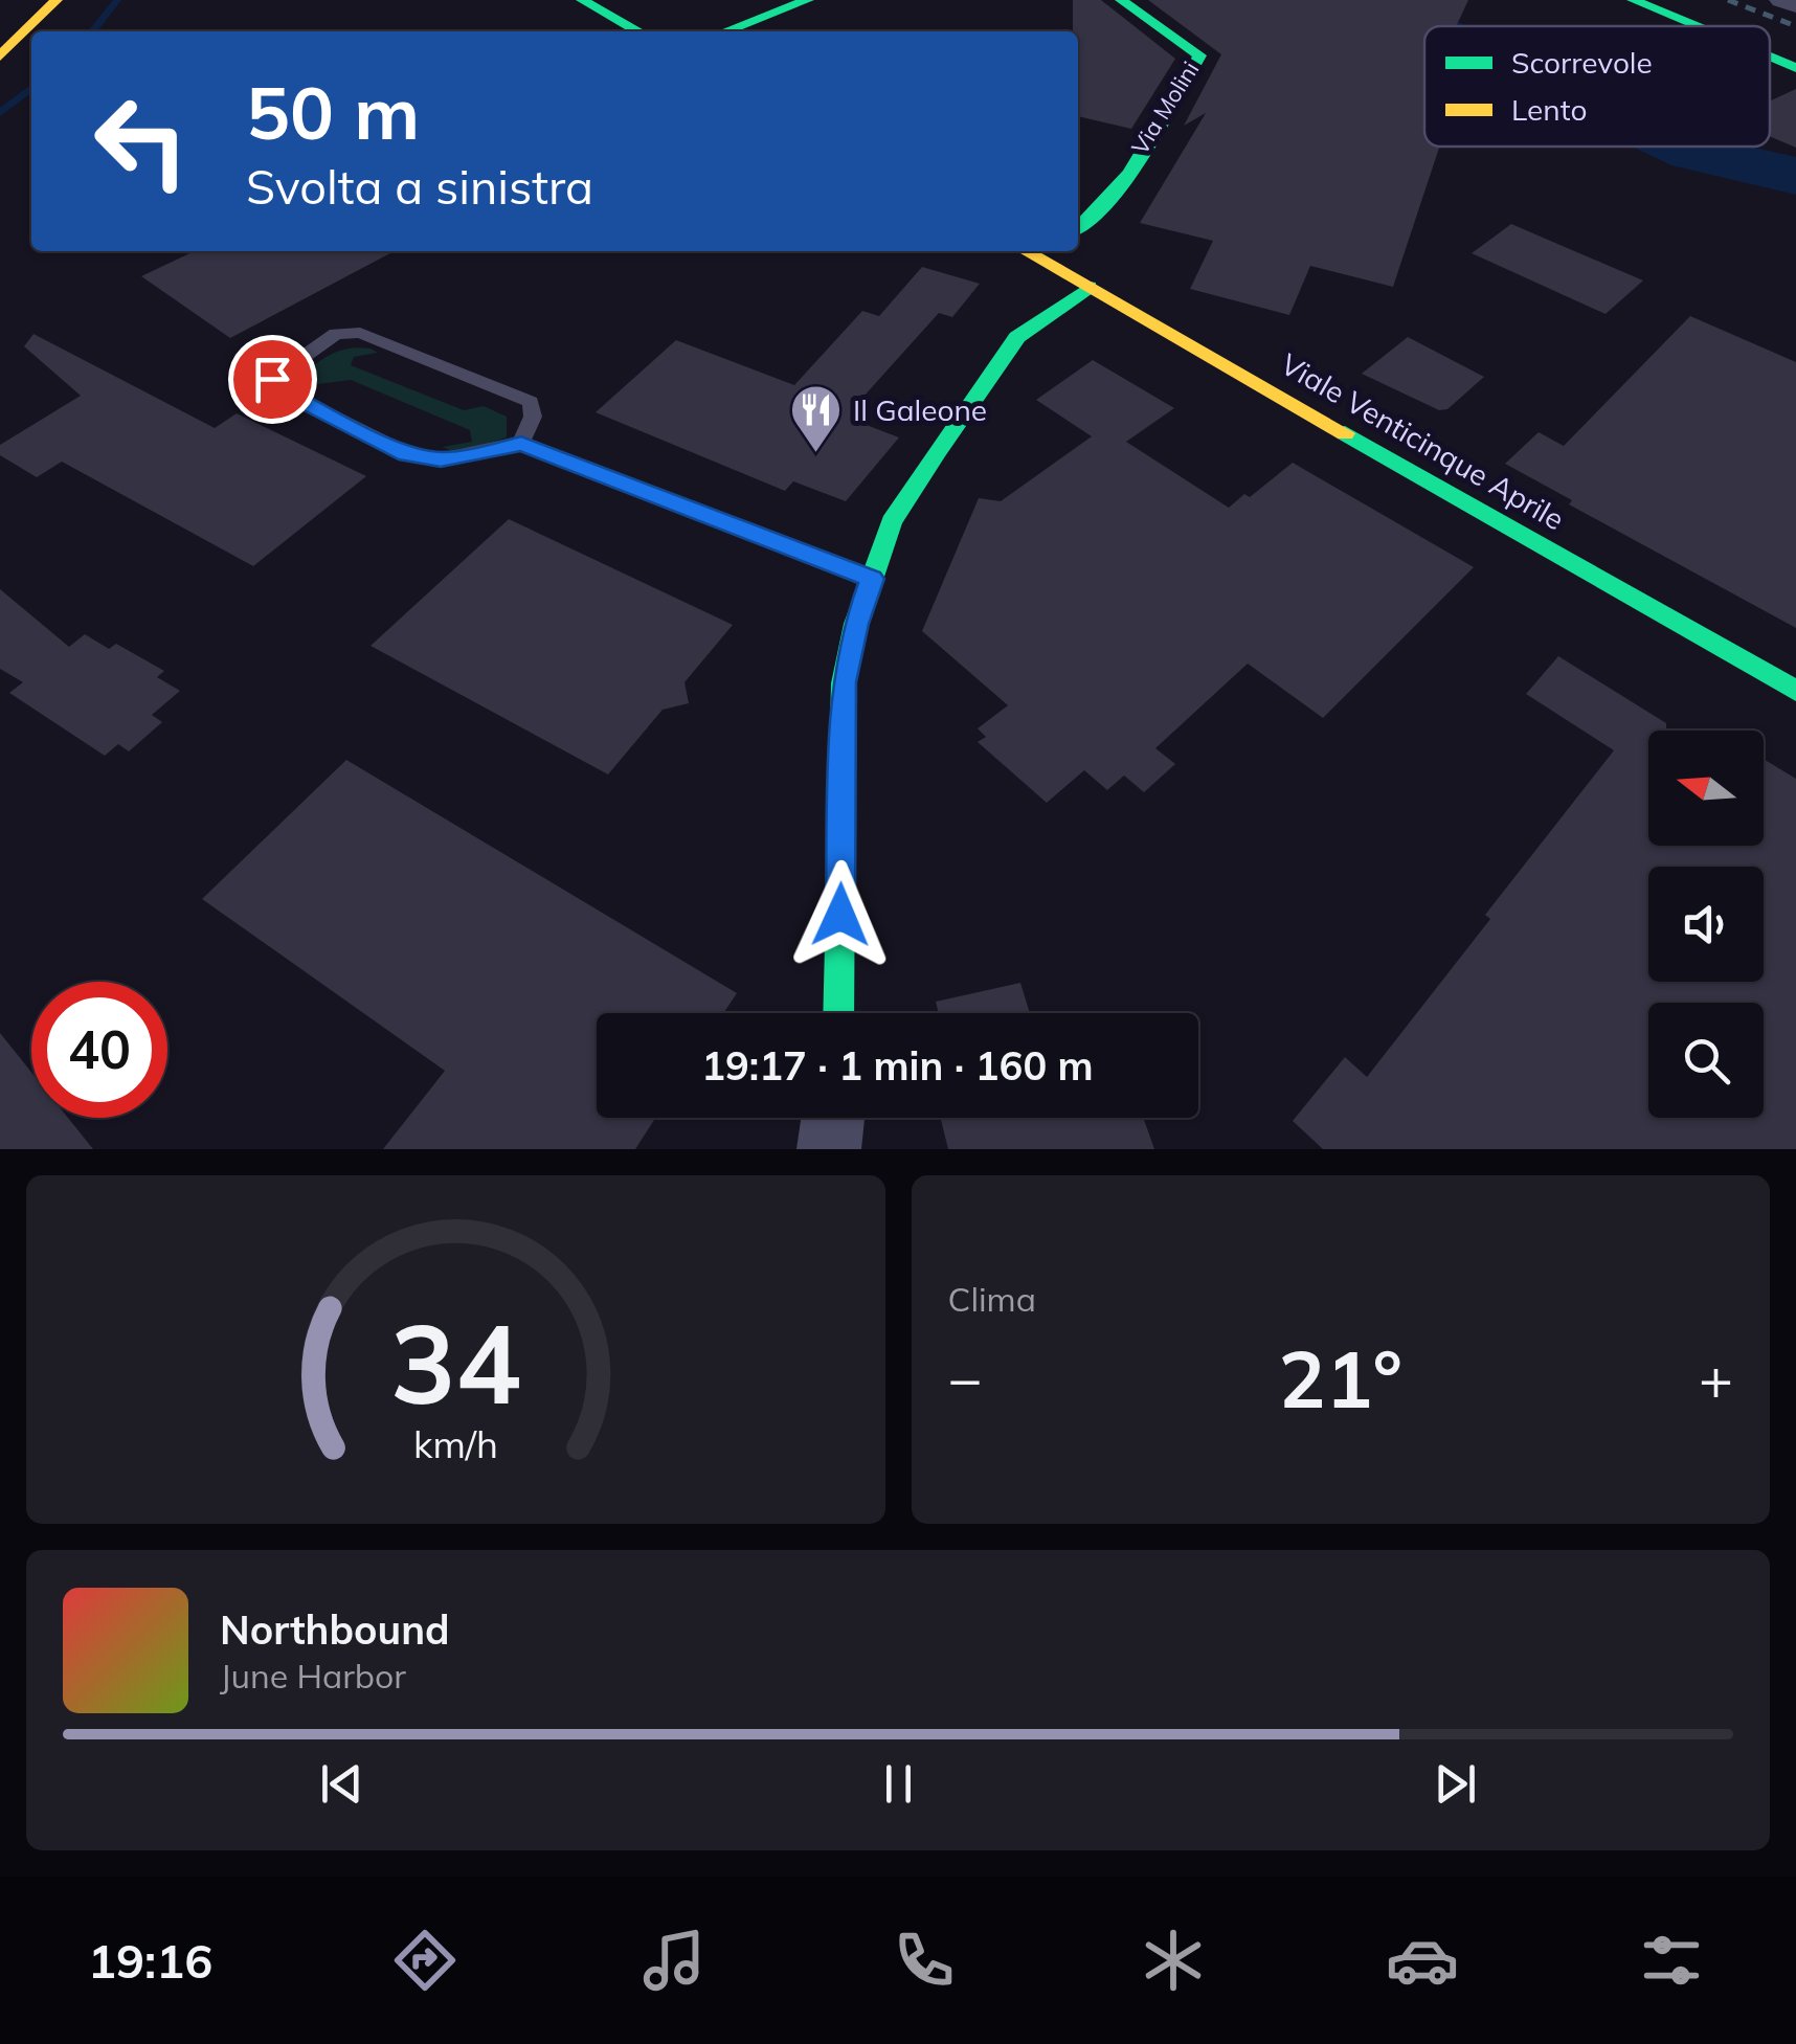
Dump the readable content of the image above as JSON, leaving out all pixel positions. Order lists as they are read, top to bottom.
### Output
{
  "streets": {
    "street": ["Via Molini", "Viale Venticinque Aprile"]
  },
  "places": {
    "restaurant": ["Il Galeone"]
  },
  "legend": ["Scorrevole", "Lento"],
  "north": "left",
  "page": {
    "turn": ["50 m", "Svolta a sinistra"],
    "limit": "40",
    "trip": "19:17 · 1 min · 160 m",
    "tile": "Clima",
    "heat": ["−", "21°", "+"],
    "song": ["Northbound", "June Harbor"],
    "tabs": "19:16",
    "gauge": ["34", "km/h"]
  }
}
